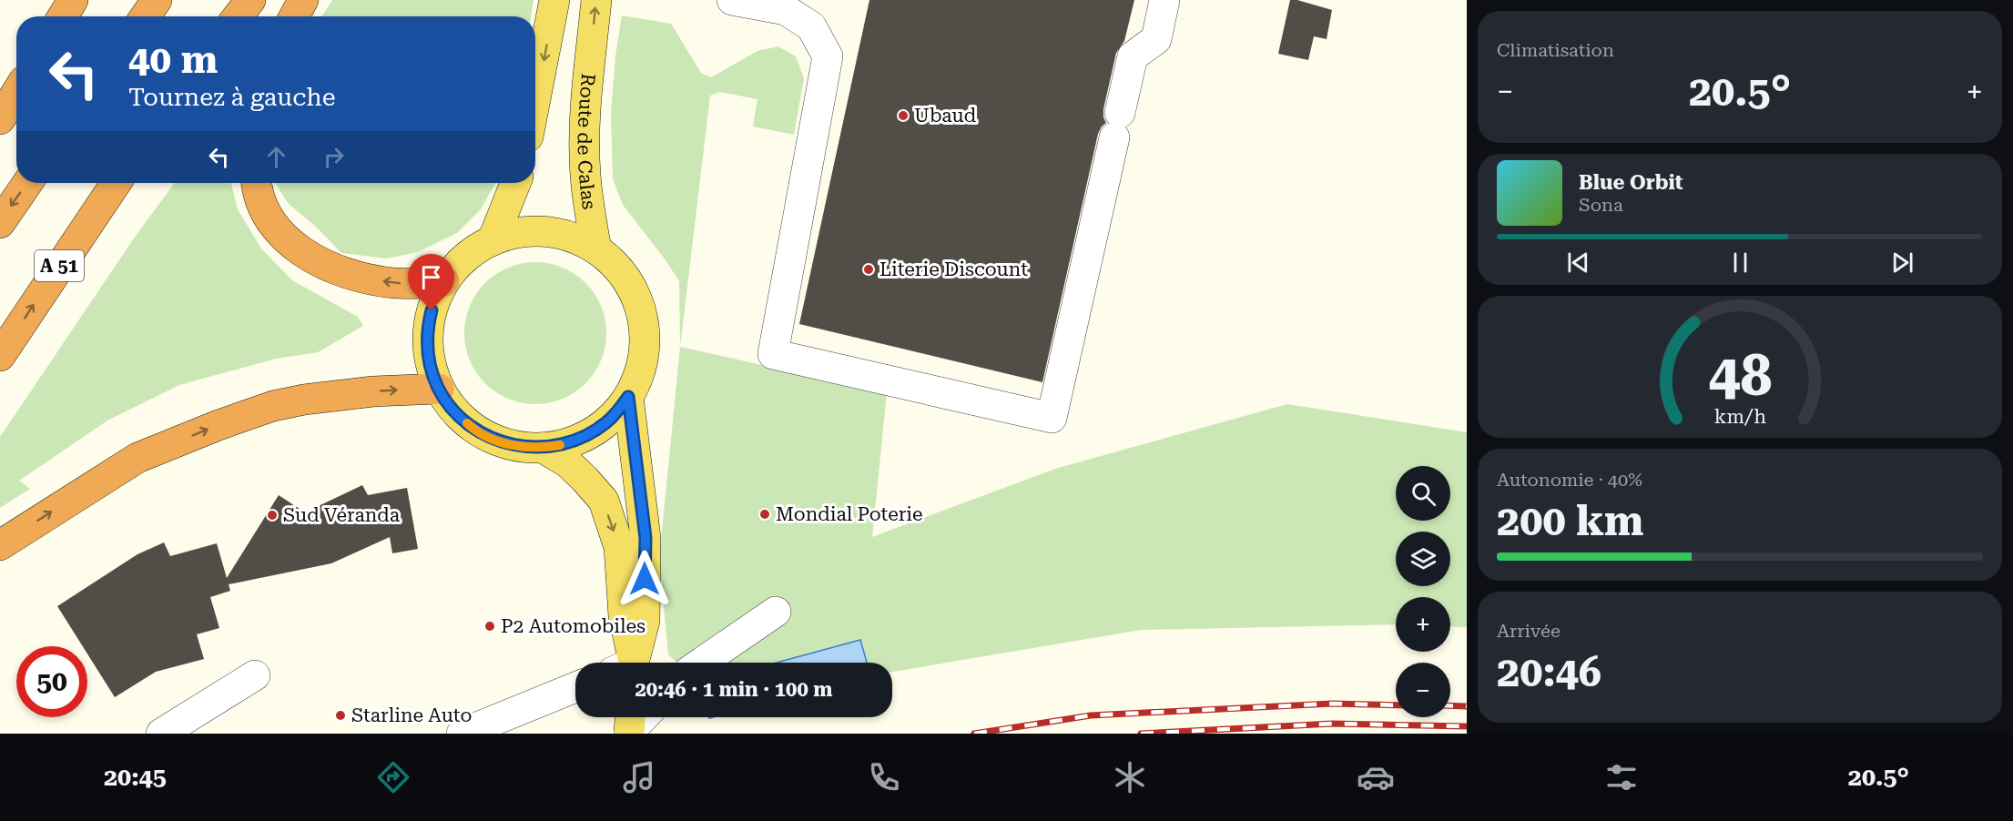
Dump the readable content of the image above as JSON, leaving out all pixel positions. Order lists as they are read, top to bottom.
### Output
{
  "streets": {
    "highway": ["A 51"],
    "main road": ["Route de Calas"]
  },
  "places": [
    "Ubaud",
    "Literie Discount",
    "Mondial Poterie",
    "Sud Véranda",
    "P2 Automobiles",
    "Starline Auto"
  ],
  "page": {
    "tile": [
      "Climatisation",
      ["Autonomie · 40%", "200 km"],
      ["Arrivée", "20:46"]
    ],
    "turn": ["40 m", "Tournez à gauche"],
    "heat": ["−", "20.5°", "+"],
    "song": ["Blue Orbit", "Sona"],
    "map_buttons": ["+", "−"],
    "limit": "50",
    "trip": "20:46 · 1 min · 100 m",
    "tabs": ["20:45", "20.5°"],
    "gauge": ["48", "km/h"]
  }
}
